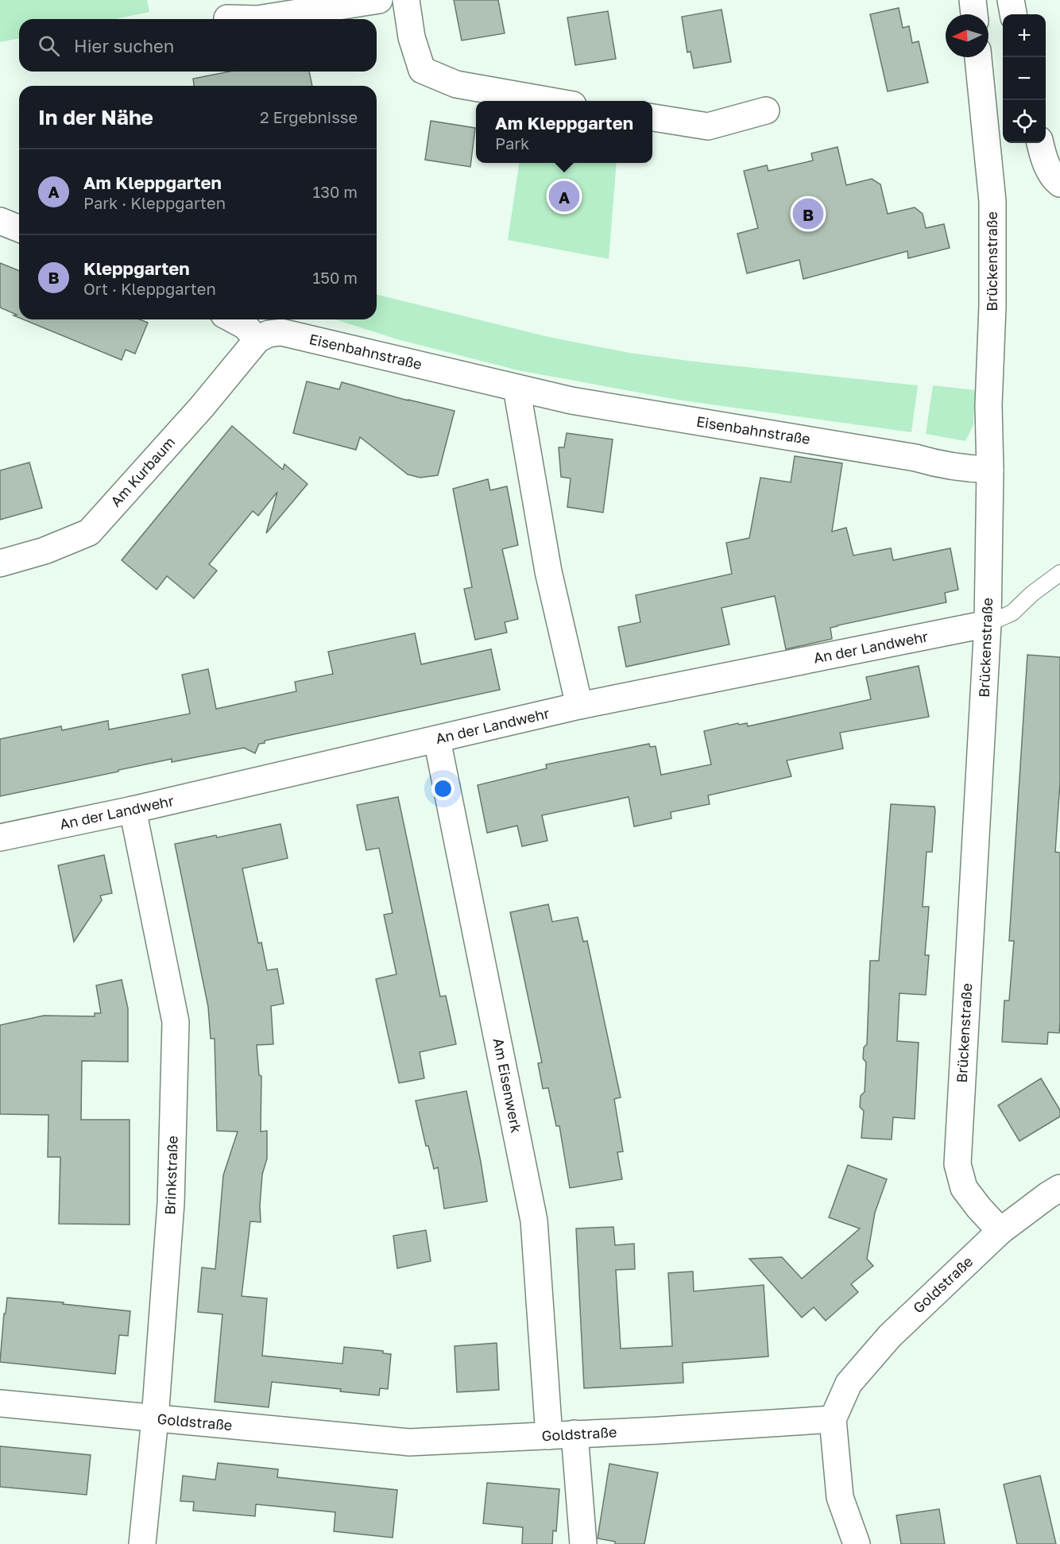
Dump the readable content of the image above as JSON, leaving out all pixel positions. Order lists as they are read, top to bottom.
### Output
{
  "streets": {
    "street": [
      "Brückenstraße",
      "Eisenbahnstraße",
      "Am Kurbaum",
      "An der Landwehr",
      "Am Eisenwerk",
      "Brinkstraße",
      "Goldstraße"
    ]
  },
  "crossings": [
    ["Brückenstraße", "Eisenbahnstraße"],
    ["Brückenstraße", "An der Landwehr"],
    ["Brückenstraße", "Goldstraße"],
    ["Eisenbahnstraße", "Am Kurbaum"],
    ["An der Landwehr", "Am Eisenwerk"],
    ["An der Landwehr", "Brinkstraße"],
    ["Am Eisenwerk", "Goldstraße"],
    ["Brinkstraße", "Goldstraße"]
  ],
  "north": "left",
  "page": {
    "map_buttons": ["+", "−"],
    "search": "Hier suchen",
    "heading": ["In der Nähe", "2 Ergebnisse"],
    "popup": ["Am Kleppgarten", "Park"],
    "list": [
      {
        "mark": "A",
        "name": "Am Kleppgarten",
        "note": "Park · Kleppgarten",
        "value": "130 m"
      },
      {
        "mark": "B",
        "name": "Kleppgarten",
        "note": "Ort · Kleppgarten",
        "value": "150 m"
      }
    ],
    "pins": ["A", "B"]
  }
}
